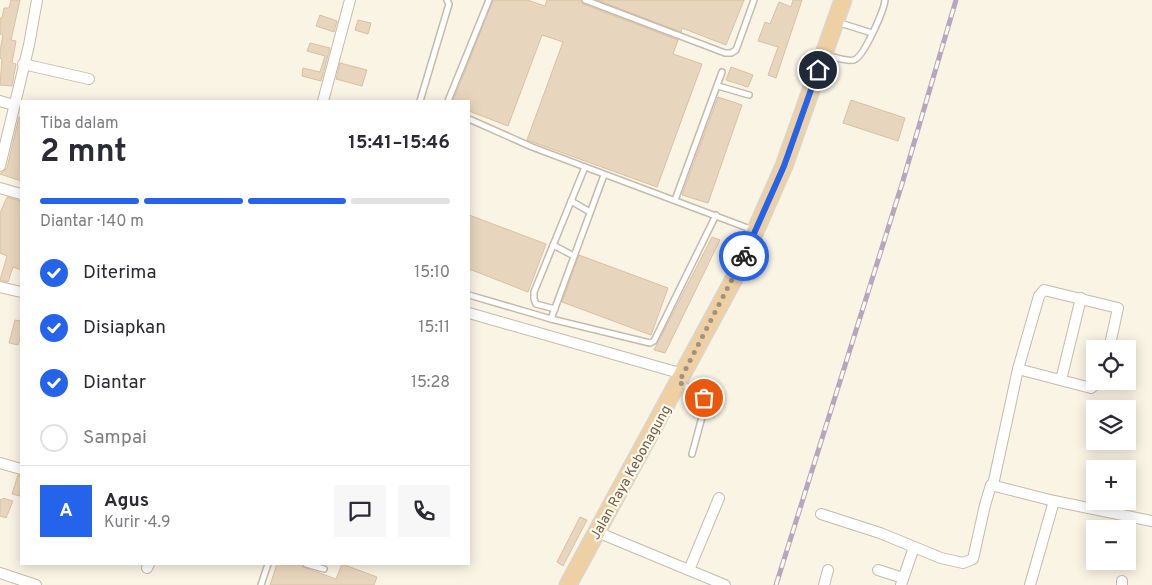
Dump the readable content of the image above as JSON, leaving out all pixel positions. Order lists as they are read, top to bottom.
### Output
{
  "streets": {
    "highway": ["Jalan Raya Kebonagung"]
  },
  "page": {
    "heading": ["2 mnt", "Tiba dalam", "15:41–15:46"],
    "panel": ["Agus", "Kurir · 4.9"],
    "bar": "Diantar · 140 m",
    "list": [
      ["Diterima", "15:10"],
      ["Disiapkan", "15:11"],
      ["Diantar", "15:28"],
      "Sampai"
    ],
    "map_buttons": ["+", "−"],
    "round": "A"
  }
}
